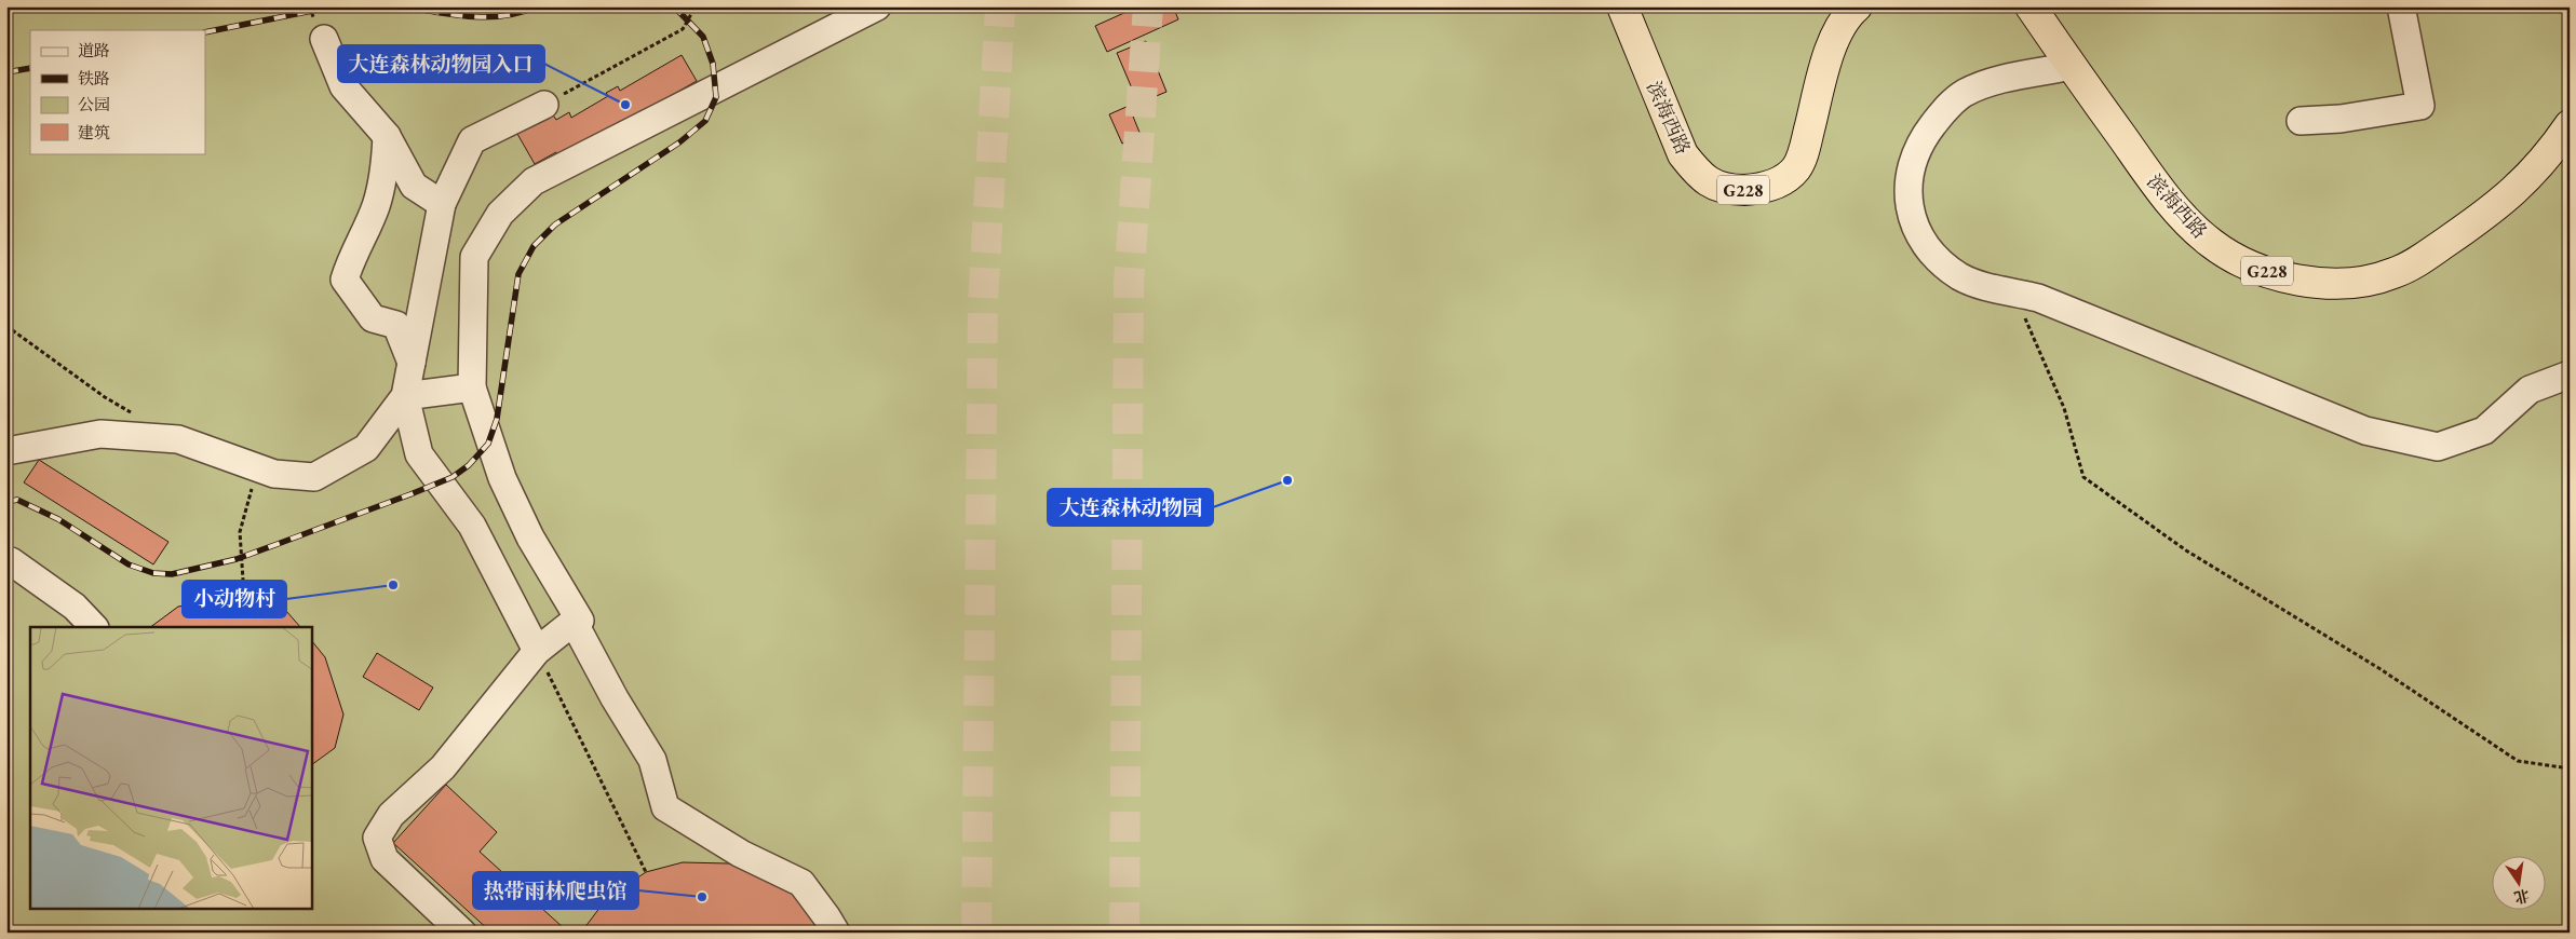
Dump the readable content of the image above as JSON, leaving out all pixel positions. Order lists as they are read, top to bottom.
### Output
{
  "streets": {
    "highway": ["滨海西路", "G228"]
  },
  "places": [
    "大连森林动物园入口",
    "大连森林动物园",
    "小动物村",
    "热带雨林爬虫馆"
  ],
  "legend": [
    "道路",
    "铁路",
    "公园",
    "建筑"
  ],
  "north": "bottom"
}
